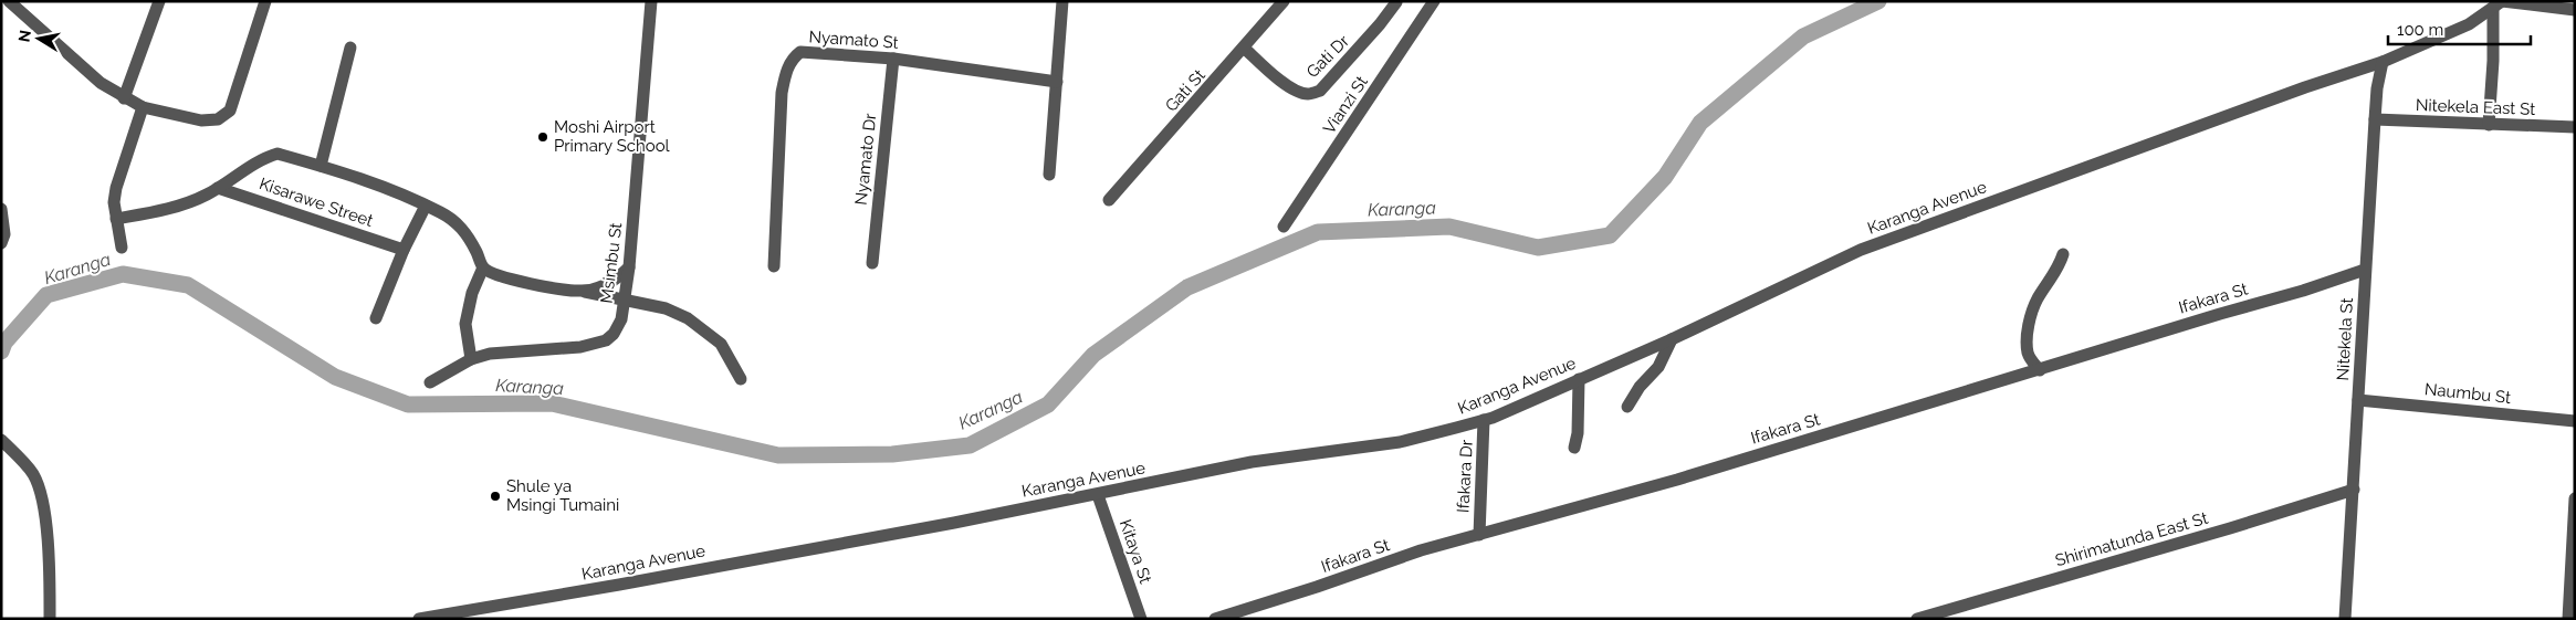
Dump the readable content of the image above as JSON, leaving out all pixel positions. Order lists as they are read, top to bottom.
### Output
{
  "streets": {
    "street": [
      "Nyamato St",
      "Gati Dr",
      "Gati St",
      "Vianzi St",
      "Nitekela East St",
      "Nyamato Dr",
      "Kisarawe Street",
      "Karanga Avenue",
      "Msimbu St",
      "Ifakara St",
      "Nitekela St",
      "Naumbu St",
      "Ifakara Dr",
      "Shirimatunda East St",
      "Kitaya St"
    ]
  },
  "crossings": [
    ["Nyamato St", "Nyamato Dr"],
    ["Gati Dr", "Gati St"],
    ["Nitekela East St", "Nitekela St"],
    ["Karanga Avenue", "Nitekela St"],
    ["Karanga Avenue", "Ifakara Dr"],
    ["Karanga Avenue", "Kitaya St"],
    ["Ifakara St", "Nitekela St"],
    ["Ifakara St", "Ifakara Dr"],
    ["Nitekela St", "Naumbu St"],
    ["Nitekela St", "Shirimatunda East St"]
  ],
  "water": ["Karanga"],
  "places": ["Moshi Airport Primary School", "Shule ya Msingi Tumaini"],
  "scale_bar": "100 m",
  "north": "left"
}
